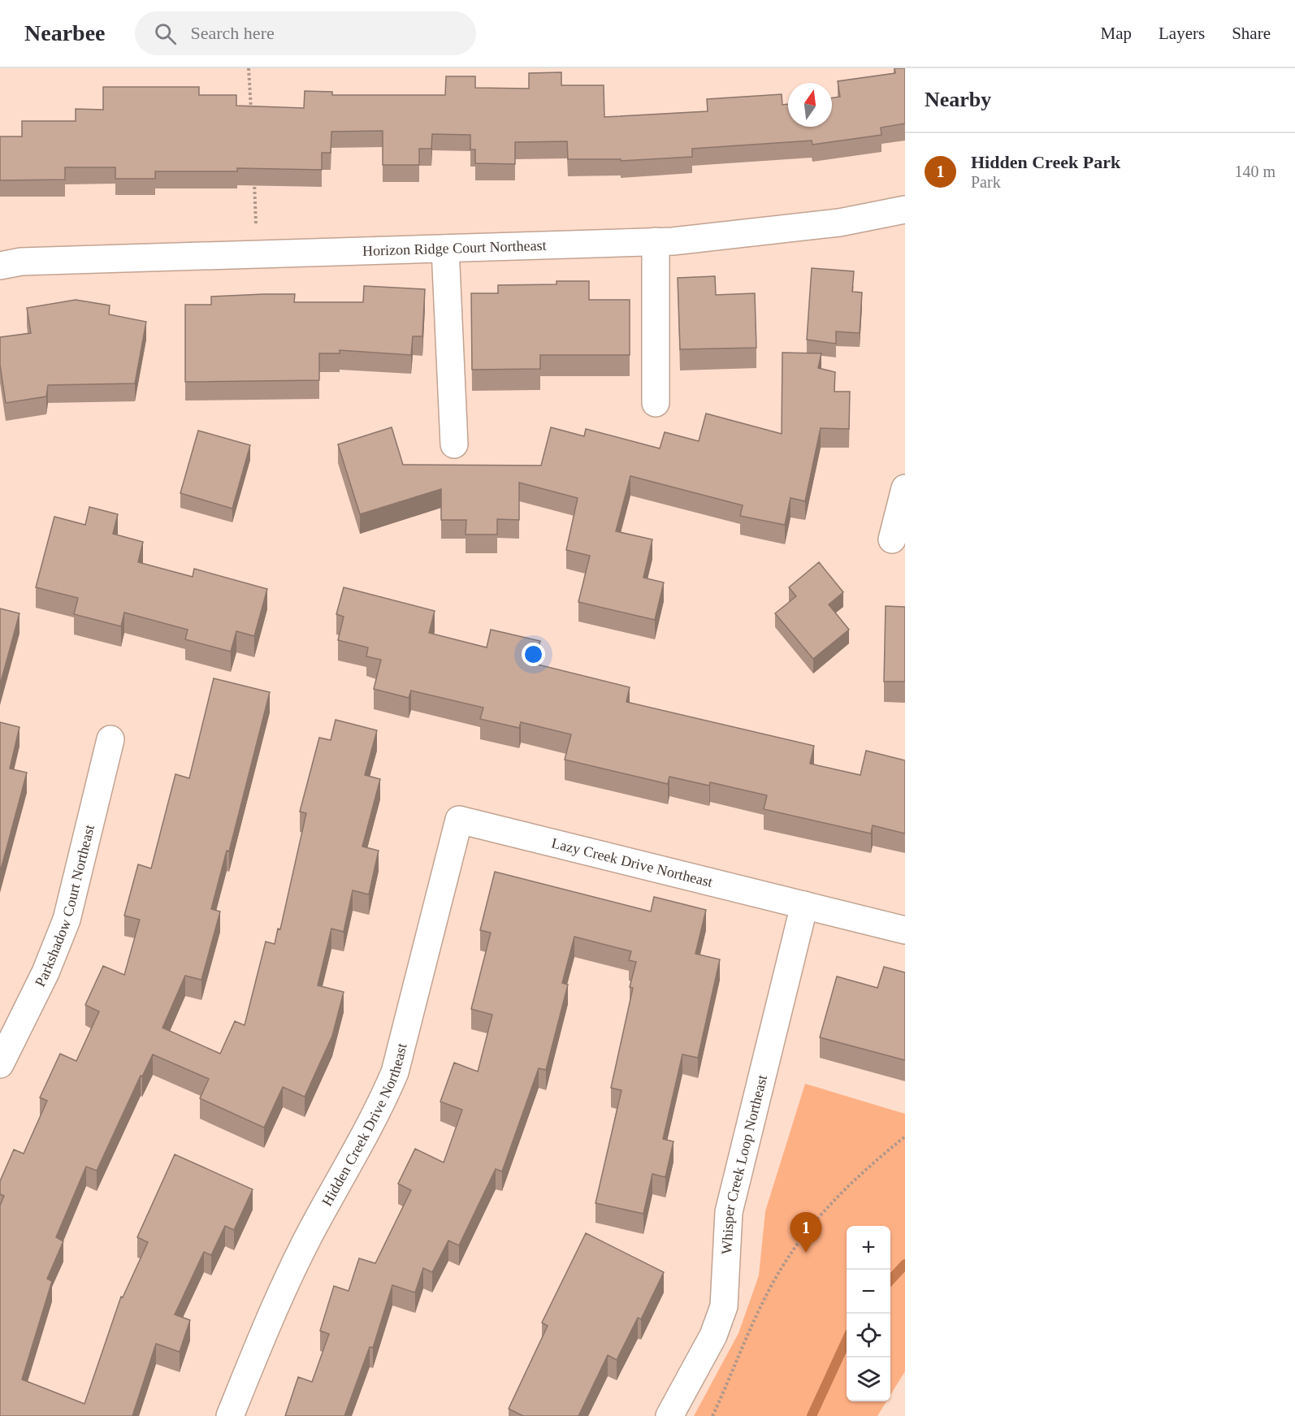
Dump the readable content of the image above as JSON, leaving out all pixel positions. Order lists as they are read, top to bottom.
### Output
{
  "streets": {
    "street": [
      "Horizon Ridge Court Northeast",
      "Lazy Creek Drive Northeast",
      "Parkshadow Court Northeast",
      "Hidden Creek Drive Northeast",
      "Whisper Creek Loop Northeast"
    ]
  },
  "crossings": [
    ["Lazy Creek Drive Northeast", "Hidden Creek Drive Northeast"],
    ["Lazy Creek Drive Northeast", "Whisper Creek Loop Northeast"]
  ],
  "north": "top",
  "page": {
    "header": "Nearbee",
    "search": "Search here",
    "nav": ["Map", "Layers", "Share"],
    "heading": "Nearby",
    "list": [
      {
        "mark": "1",
        "name": "Hidden Creek Park",
        "note": "Park",
        "value": "140 m"
      }
    ],
    "pins": "1",
    "map_buttons": ["+", "−"]
  }
}
